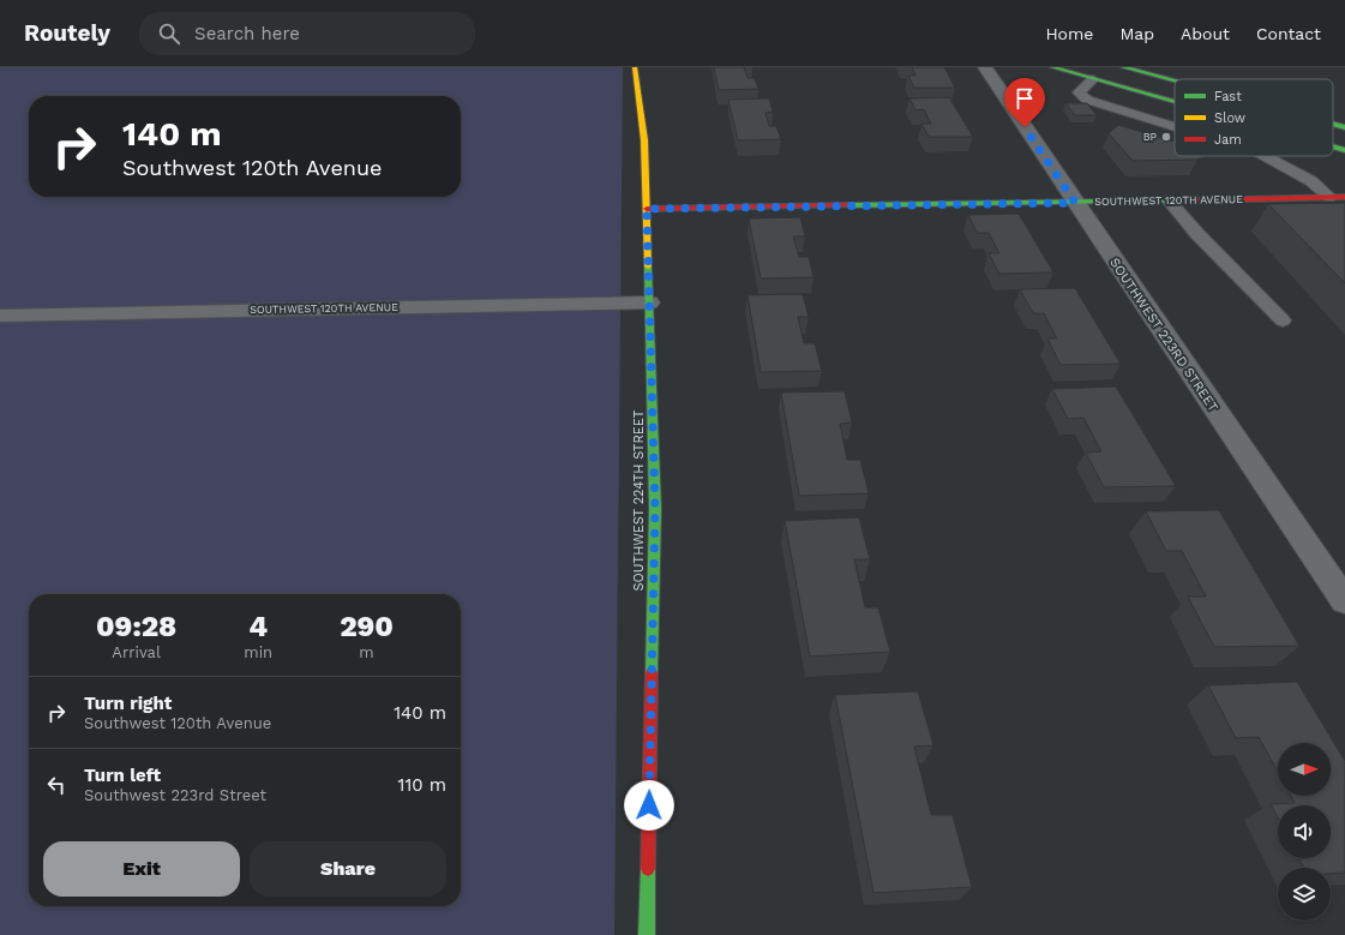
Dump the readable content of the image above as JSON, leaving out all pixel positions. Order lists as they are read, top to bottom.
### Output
{
  "streets": {
    "main road": ["SOUTHWEST 120TH AVENUE", "SOUTHWEST 224TH STREET"],
    "street": ["SOUTHWEST 223RD STREET"]
  },
  "crossings": [
    ["SOUTHWEST 120TH AVENUE", "SOUTHWEST 223RD STREET"],
    ["SOUTHWEST 120TH AVENUE", "SOUTHWEST 224TH STREET"]
  ],
  "places": ["BP"],
  "legend": ["Fast", "Slow", "Jam"],
  "north": "right",
  "page": {
    "header": "Routely",
    "search": "Search here",
    "nav": [
      "Home",
      "Map",
      "About",
      "Contact"
    ],
    "turn": ["140 m", "Southwest 120th Avenue"],
    "eta": [
      "09:28",
      "Arrival",
      "4",
      "min",
      "290",
      "m"
    ],
    "list": [
      {
        "name": "Turn right",
        "note": "Southwest 120th Avenue",
        "value": "140 m"
      },
      {
        "name": "Turn left",
        "note": "Southwest 223rd Street",
        "value": "110 m"
      }
    ],
    "buttons": ["Exit", "Share"]
  }
}
